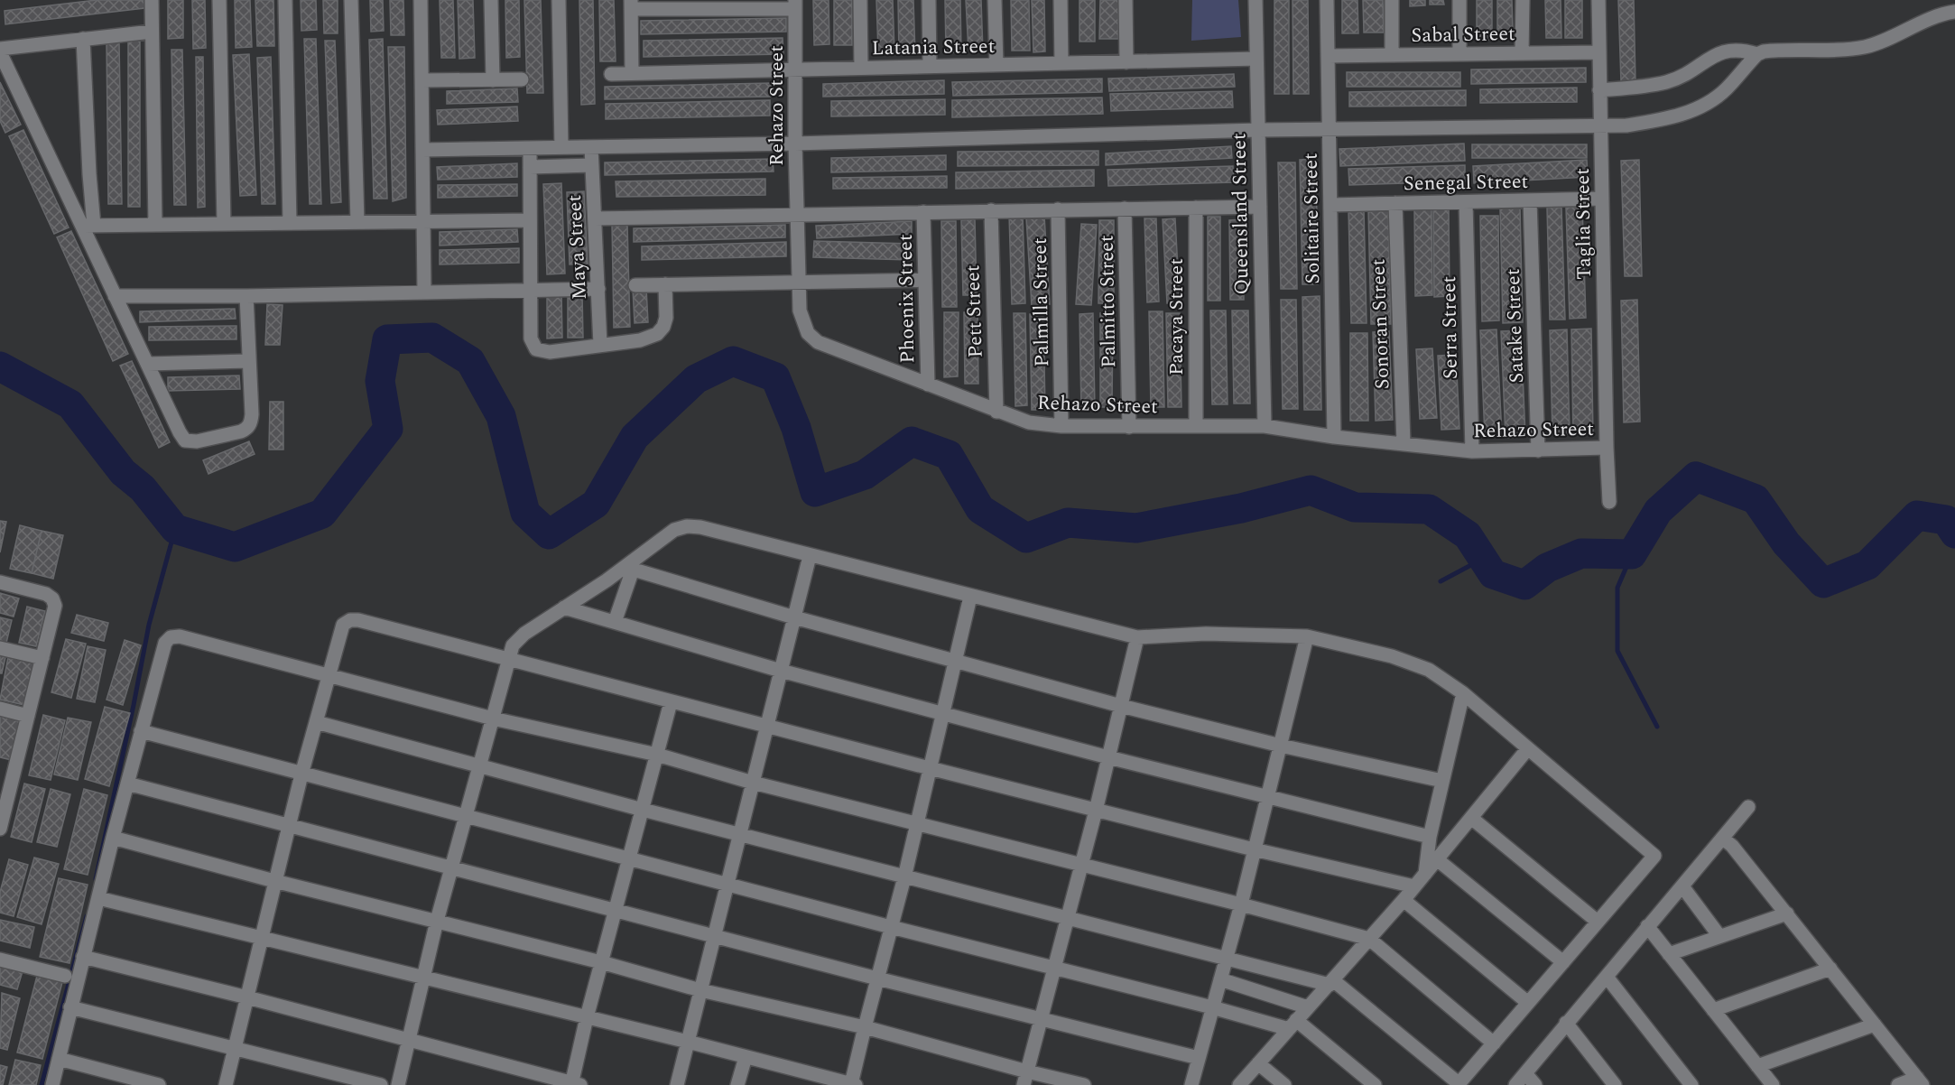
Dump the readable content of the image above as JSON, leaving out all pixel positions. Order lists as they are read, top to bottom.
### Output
{
  "streets": {
    "street": [
      "Sabal Street",
      "Latania Street",
      "Rehazo Street",
      "Senegal Street",
      "Queensland Street",
      "Solitaire Street",
      "Taglia Street",
      "Maya Street",
      "Phoenix Street",
      "Palmitto Street",
      "Palmilla Street",
      "Pett Street",
      "Pacaya Street",
      "Sonoran Street",
      "Satake Street",
      "Serra Street"
    ]
  },
  "crossings": [
    ["Sabal Street", "Solitaire Street"],
    ["Sabal Street", "Taglia Street"],
    ["Latania Street", "Rehazo Street"],
    ["Latania Street", "Queensland Street"],
    ["Rehazo Street", "Queensland Street"],
    ["Rehazo Street", "Solitaire Street"],
    ["Rehazo Street", "Taglia Street"],
    ["Rehazo Street", "Phoenix Street"],
    ["Rehazo Street", "Palmitto Street"],
    ["Rehazo Street", "Palmilla Street"],
    ["Rehazo Street", "Pett Street"],
    ["Rehazo Street", "Pacaya Street"],
    ["Rehazo Street", "Sonoran Street"],
    ["Rehazo Street", "Satake Street"],
    ["Rehazo Street", "Serra Street"],
    ["Senegal Street", "Solitaire Street"],
    ["Senegal Street", "Taglia Street"],
    ["Senegal Street", "Sonoran Street"],
    ["Senegal Street", "Satake Street"],
    ["Senegal Street", "Serra Street"]
  ]
}
